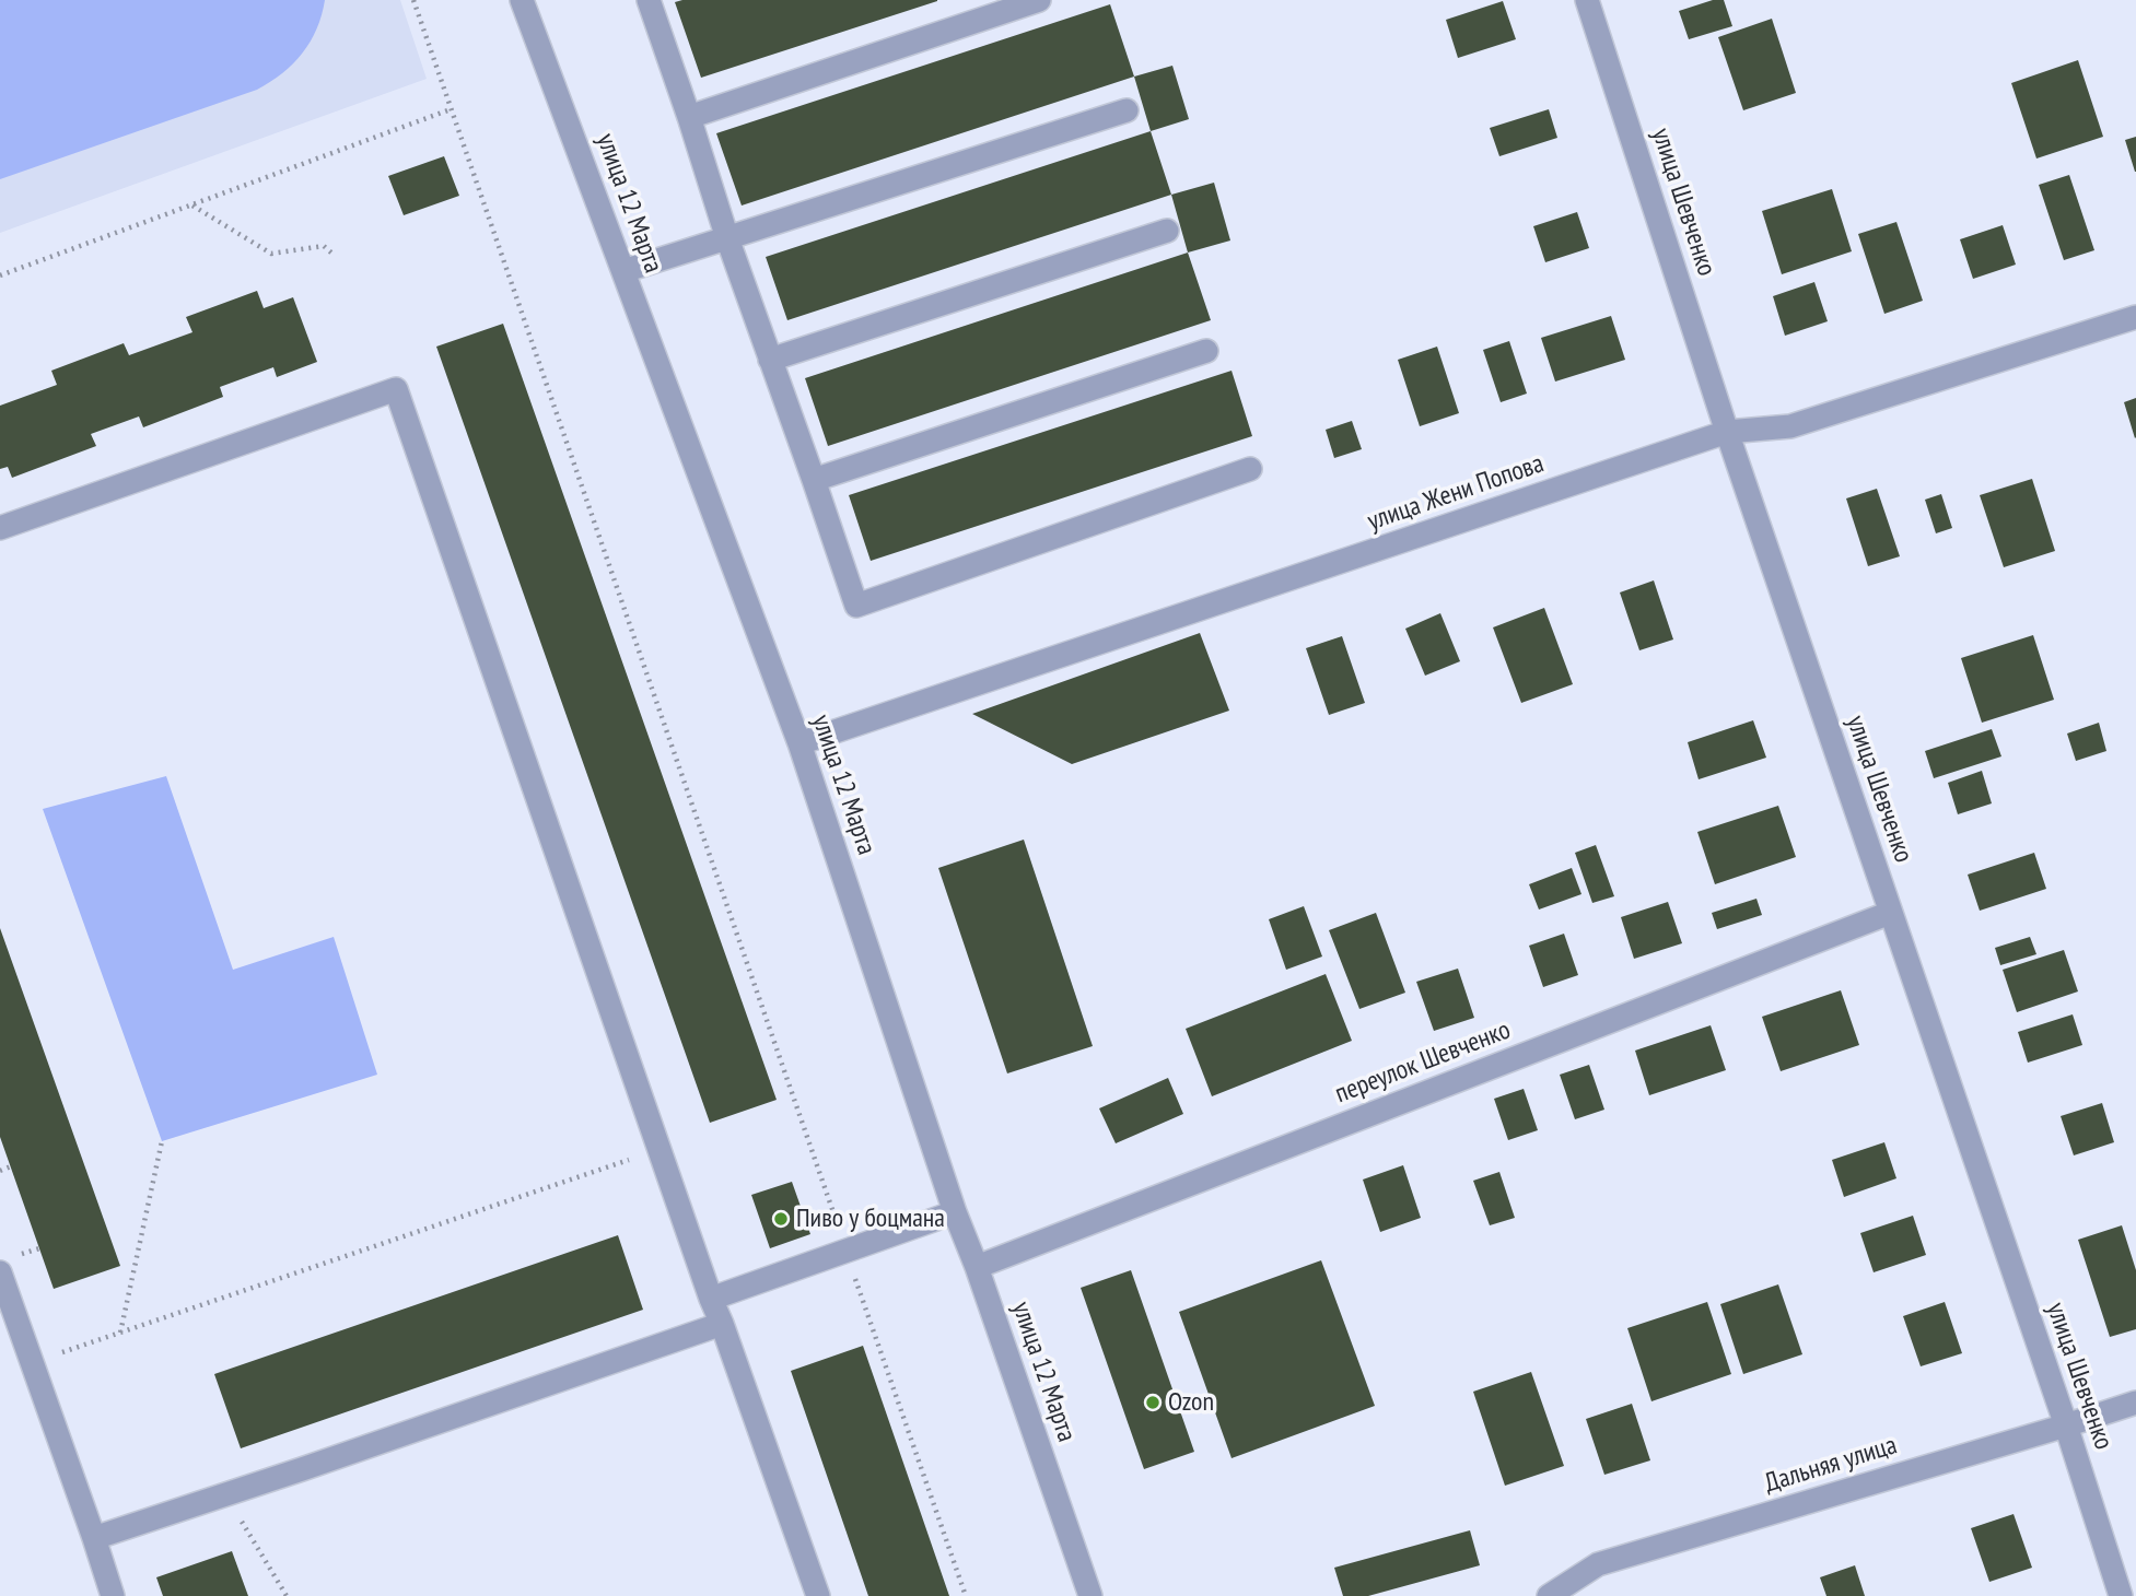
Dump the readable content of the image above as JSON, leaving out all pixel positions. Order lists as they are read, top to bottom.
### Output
{
  "streets": {
    "street": [
      "улица Шевченко",
      "улица 12 Марта",
      "улица Жени Попова",
      "переулок Шевченко",
      "Дальняя улица"
    ]
  },
  "crossings": [
    ["улица Шевченко", "улица Жени Попова"],
    ["улица Шевченко", "переулок Шевченко"],
    ["улица Шевченко", "Дальняя улица"],
    ["улица 12 Марта", "улица Жени Попова"],
    ["улица 12 Марта", "переулок Шевченко"]
  ],
  "places": ["Пиво у боцмана", "Ozon"]
}
